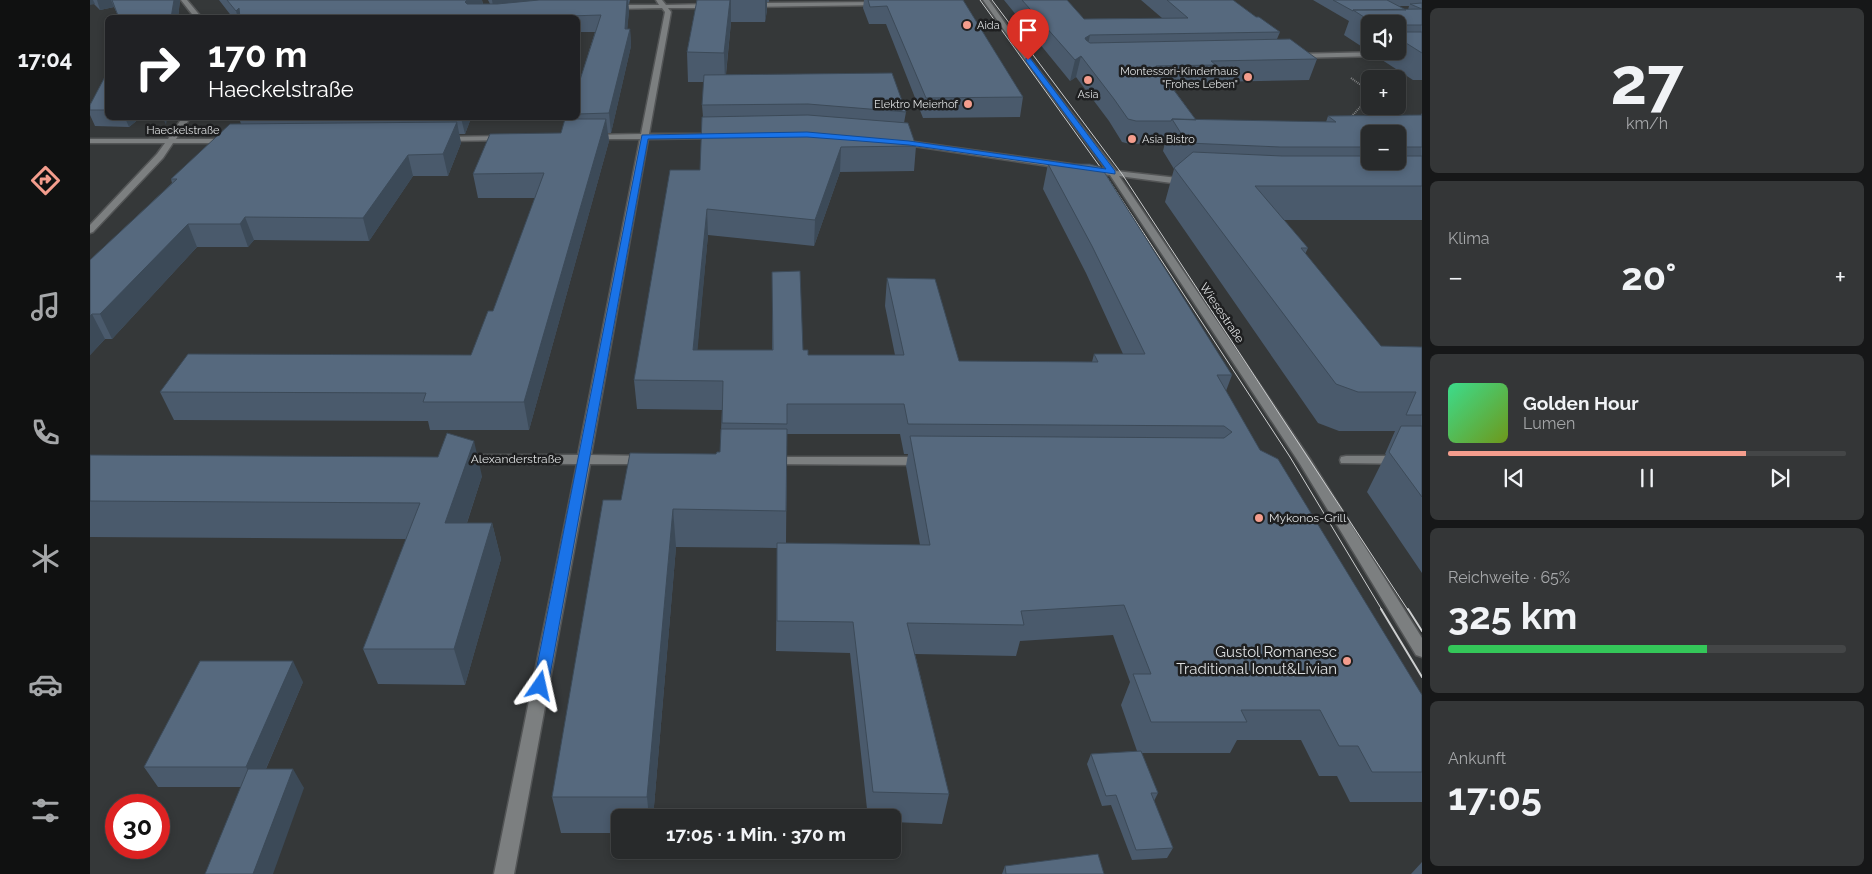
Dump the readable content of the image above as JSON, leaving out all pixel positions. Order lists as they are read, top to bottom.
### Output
{
  "streets": {
    "street": ["Haeckelstraße", "Wiesestraße", "Alexanderstraße"]
  },
  "places": [
    "Aida",
    "Montessori-Kinderhaus \"Frohes Leben\"",
    "Asia",
    "Elektro Meierhof",
    "Asia Bistro",
    "Mykonos-Grill",
    "Gustol Romanesc Traditional Ionut&Livian"
  ],
  "page": {
    "tabs": "17:04",
    "tile": [
      ["27", "km/h"],
      "Klima",
      ["Reichweite · 65%", "325 km"],
      ["Ankunft", "17:05"]
    ],
    "map_buttons": ["+", "−"],
    "turn": ["170 m", "Haeckelstraße"],
    "heat": ["−", "20°", "+"],
    "song": ["Golden Hour", "Lumen"],
    "limit": "30",
    "trip": "17:05 · 1 Min. · 370 m"
  }
}
